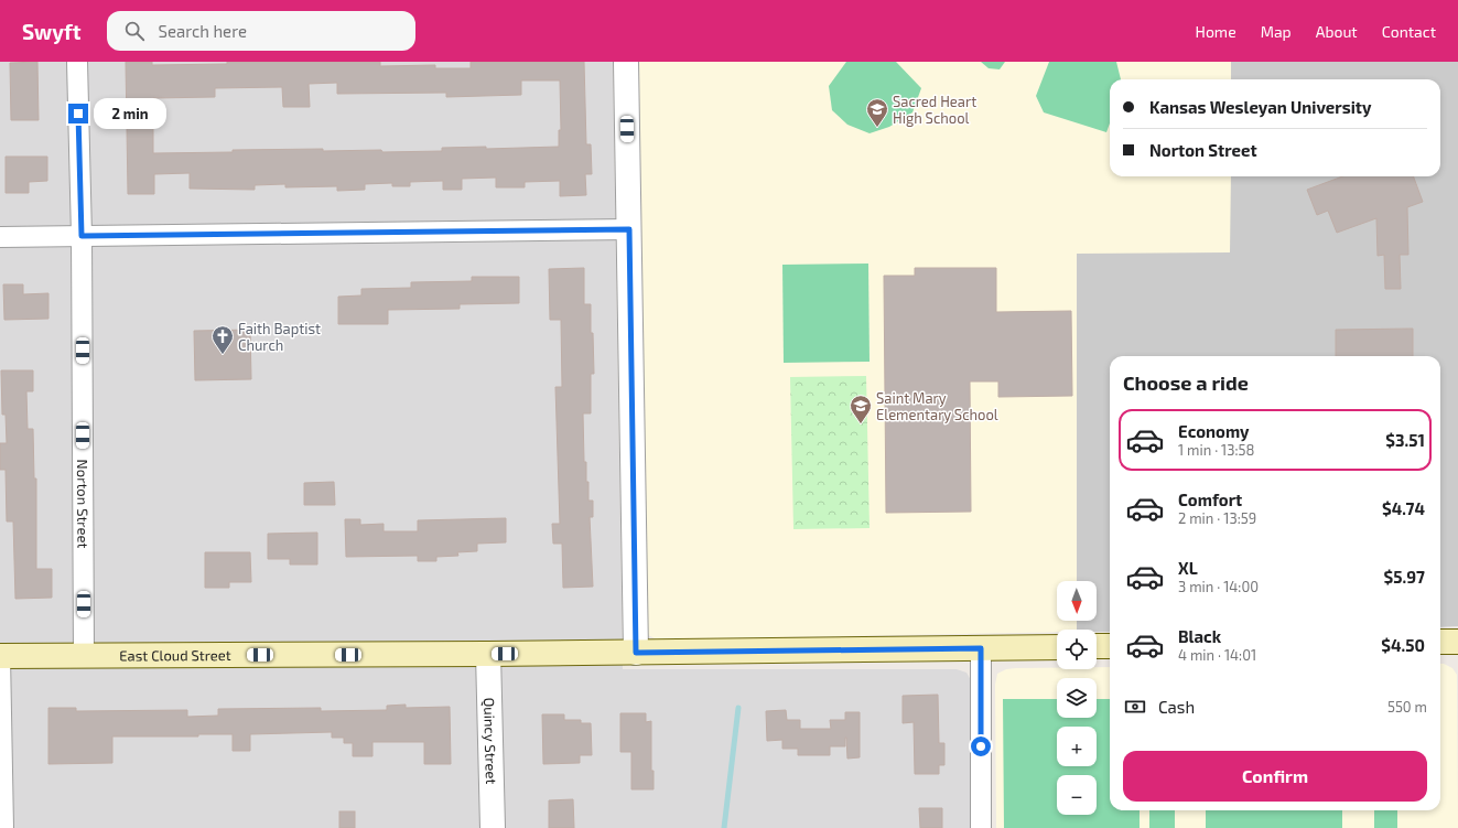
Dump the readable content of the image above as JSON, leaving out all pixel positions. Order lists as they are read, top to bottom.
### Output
{
  "streets": {
    "main road": ["East Cloud Street"],
    "street": ["Norton Street", "Quincy Street"]
  },
  "crossings": [
    ["Norton Street", "East Cloud Street"],
    ["East Cloud Street", "Quincy Street"]
  ],
  "places": {
    "school or university": ["Sacred Heart High School", "Saint Mary Elementary School"],
    "church": ["Faith Baptist Church"]
  },
  "north": "bottom",
  "page": {
    "header": "Swyft",
    "search": "Search here",
    "nav": [
      "Home",
      "Map",
      "About",
      "Contact"
    ],
    "banner": ["Kansas Wesleyan University", "Norton Street"],
    "bubble": "2 min",
    "heading": "Choose a ride",
    "list": [
      {
        "name": "Economy",
        "note": "1 min · 13:58",
        "value": "$3.51"
      },
      {
        "name": "Comfort",
        "note": "2 min · 13:59",
        "value": "$4.74"
      },
      {
        "name": "XL",
        "note": "3 min · 14:00",
        "value": "$5.97"
      },
      {
        "name": "Black",
        "note": "4 min · 14:01",
        "value": "$4.50"
      }
    ],
    "map_buttons": ["+", "−"],
    "pay": ["Cash", "550 m"],
    "buttons": "Confirm"
  }
}
